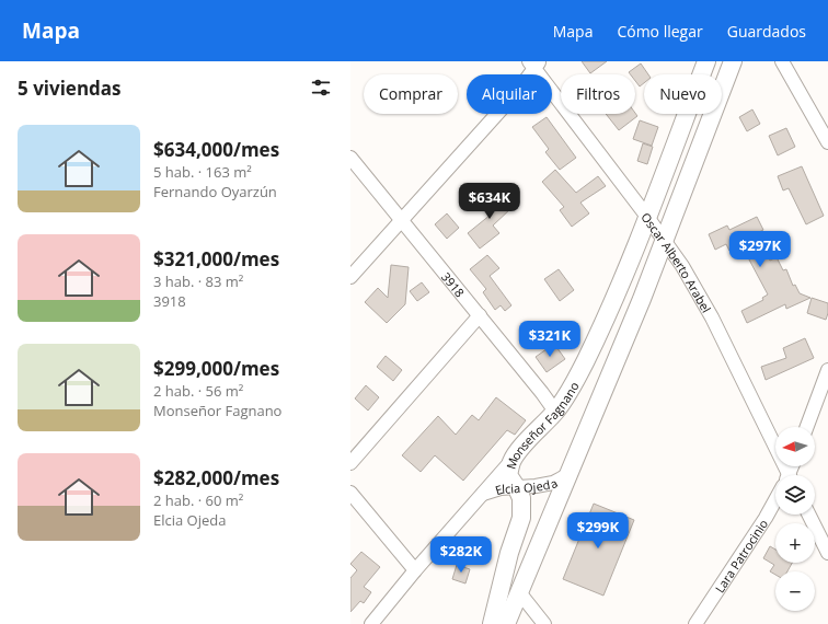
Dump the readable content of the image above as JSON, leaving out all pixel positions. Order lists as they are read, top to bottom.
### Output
{
  "streets": {
    "street": [
      "Oscar Alberto Arabel",
      "3918",
      "Monseñor Fagnano",
      "Elcia Ojeda",
      "Lara Patrocinio"
    ]
  },
  "crossings": [
    ["Oscar Alberto Arabel", "Monseñor Fagnano"],
    ["3918", "Monseñor Fagnano"],
    ["Monseñor Fagnano", "Elcia Ojeda"]
  ],
  "north": "left",
  "page": {
    "header": "Mapa",
    "nav": ["Mapa", "Cómo llegar", "Guardados"],
    "heading": "5 viviendas",
    "chip": [
      "Comprar",
      "Alquilar",
      "Filtros",
      "Nuevo"
    ],
    "list": [
      {
        "name": "$634,000/mes",
        "note": "5 hab. · 163 m² · Fernando Oyarzún"
      },
      {
        "name": "$321,000/mes",
        "note": "3 hab. · 83 m² · 3918"
      },
      {
        "name": "$299,000/mes",
        "note": "2 hab. · 56 m² · Monseñor Fagnano"
      },
      {
        "name": "$282,000/mes",
        "note": "2 hab. · 60 m² · Elcia Ojeda"
      }
    ],
    "price": [
      "$634K",
      "$297K",
      "$321K",
      "$299K",
      "$282K"
    ],
    "map_buttons": ["+", "−"]
  }
}
